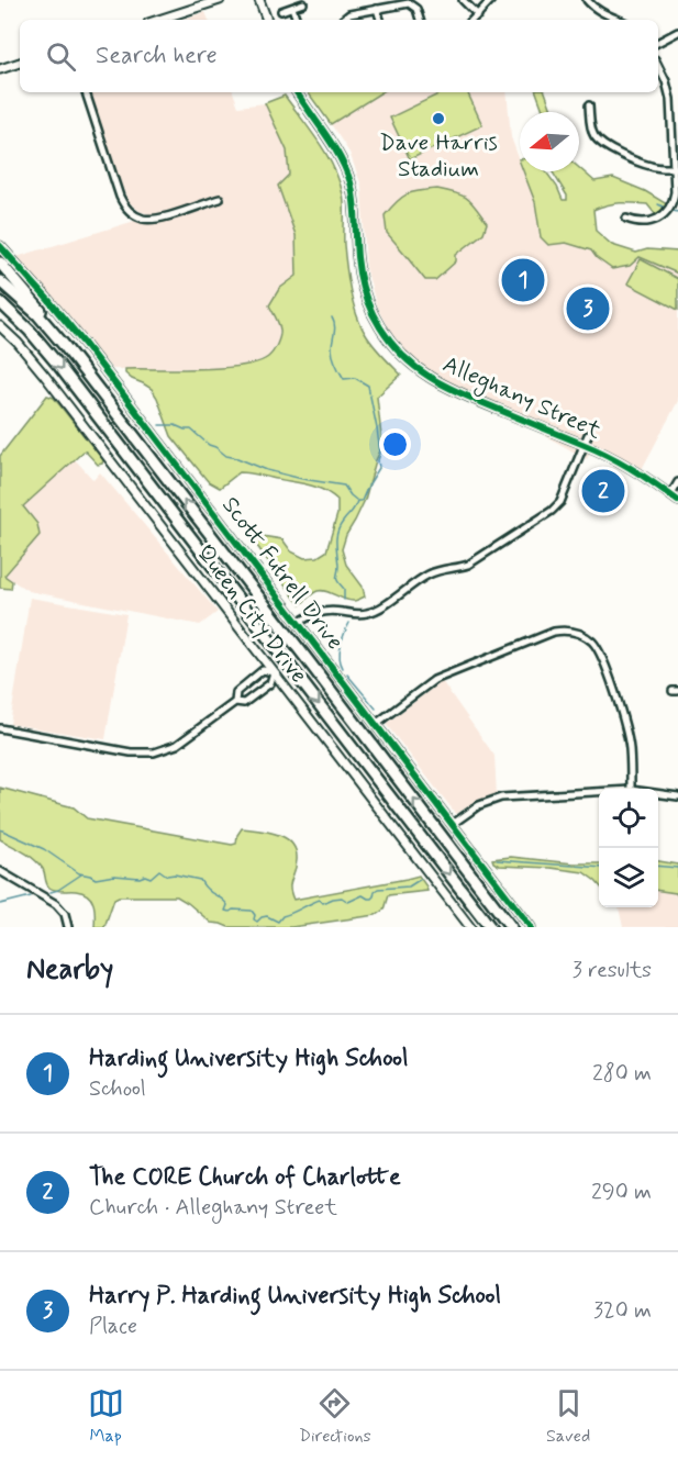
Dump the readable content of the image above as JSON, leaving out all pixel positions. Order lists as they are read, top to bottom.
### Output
{
  "streets": {
    "street": ["Alleghany Street", "Scott Futrell Drive", "Queen City Drive"]
  },
  "places": ["Dave Harris Stadium"],
  "north": "left",
  "page": {
    "search": "Search here",
    "pins": ["1", "3", "2"],
    "heading": ["Nearby", "3 results"],
    "list": [
      {
        "mark": "1",
        "name": "Harding University High School",
        "note": "School",
        "value": "280 m"
      },
      {
        "mark": "2",
        "name": "The CORE Church of Charlotte",
        "note": "Church · Alleghany Street",
        "value": "290 m"
      },
      {
        "mark": "3",
        "name": "Harry P. Harding University High School",
        "note": "Place",
        "value": "320 m"
      }
    ],
    "nav": ["Map", "Directions", "Saved"]
  }
}
